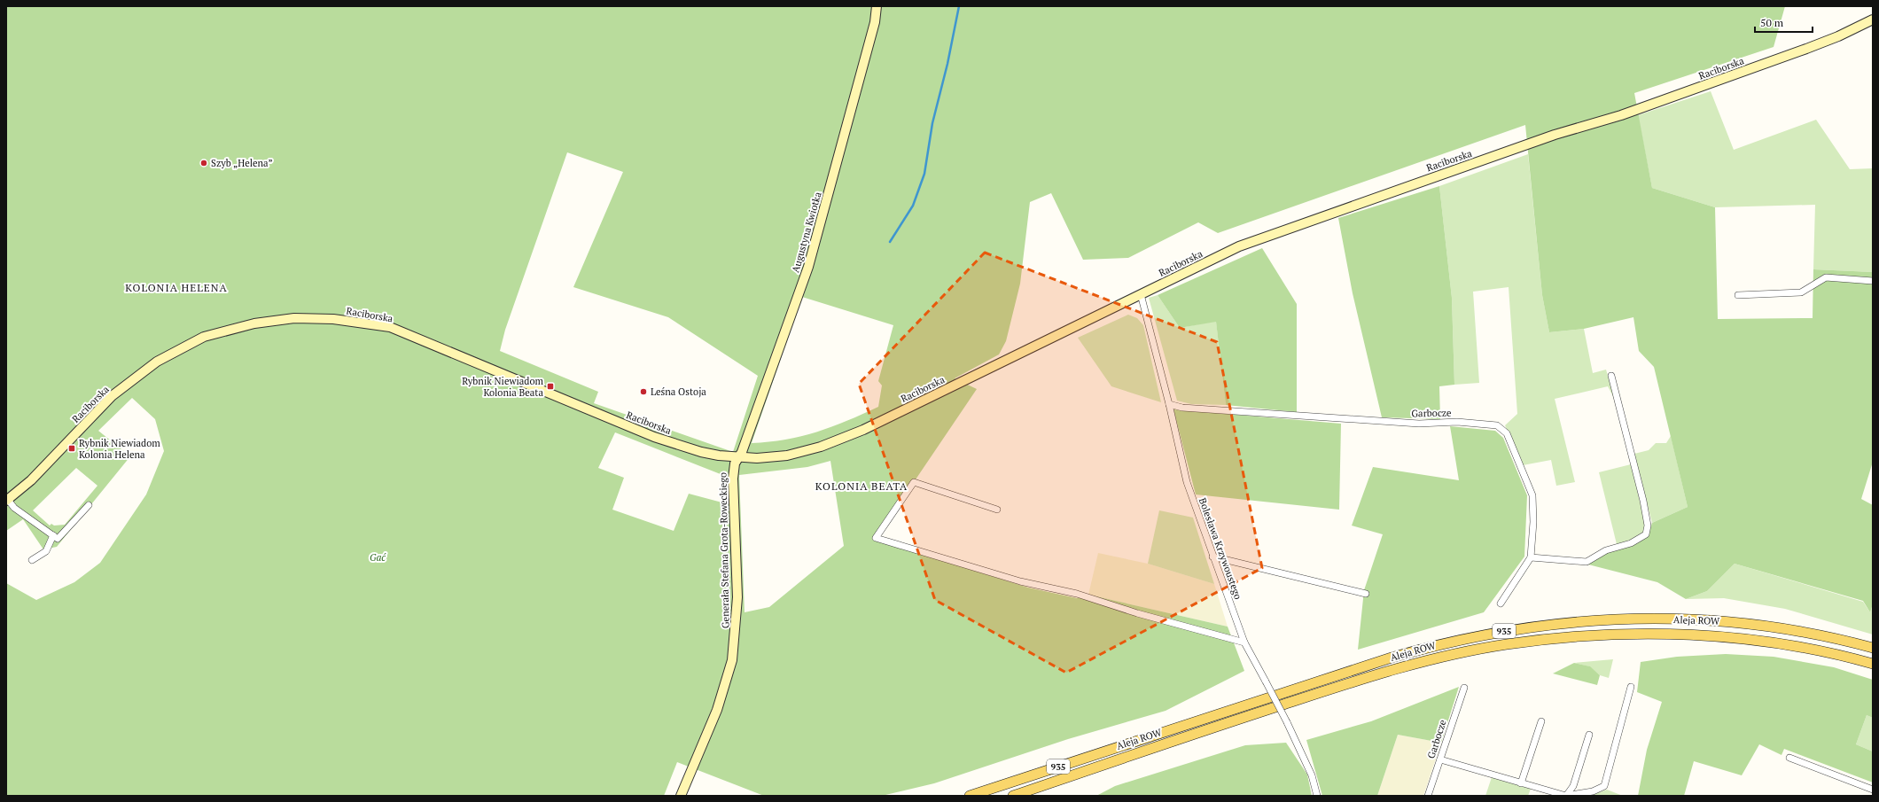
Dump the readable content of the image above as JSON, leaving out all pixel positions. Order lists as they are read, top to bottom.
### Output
{
  "streets": {
    "main road": [
      "Raciborska",
      "Augustyna Kwiotka",
      "Generała Stefana Grota-Roweckiego",
      "Aleja ROW",
      "935"
    ],
    "street": ["Garbocze", "Bolesława Krzywoustego"]
  },
  "crossings": [
    ["Raciborska", "Augustyna Kwiotka"],
    ["Raciborska", "Bolesława Krzywoustego"],
    ["Raciborska", "Generała Stefana Grota-Roweckiego"],
    ["Augustyna Kwiotka", "Generała Stefana Grota-Roweckiego"],
    ["Garbocze", "Bolesława Krzywoustego"]
  ],
  "districts": ["KOLONIA HELENA", "KOLONIA BEATA"],
  "parks": ["Gać"],
  "places": {
    "other": ["Szyb „Helena”", "Leśna Ostoja"],
    "transit": ["Rybnik Niewiadom Kolonia Beata", "Rybnik Niewiadom Kolonia Helena"]
  },
  "scale_bar": "50 m"
}
